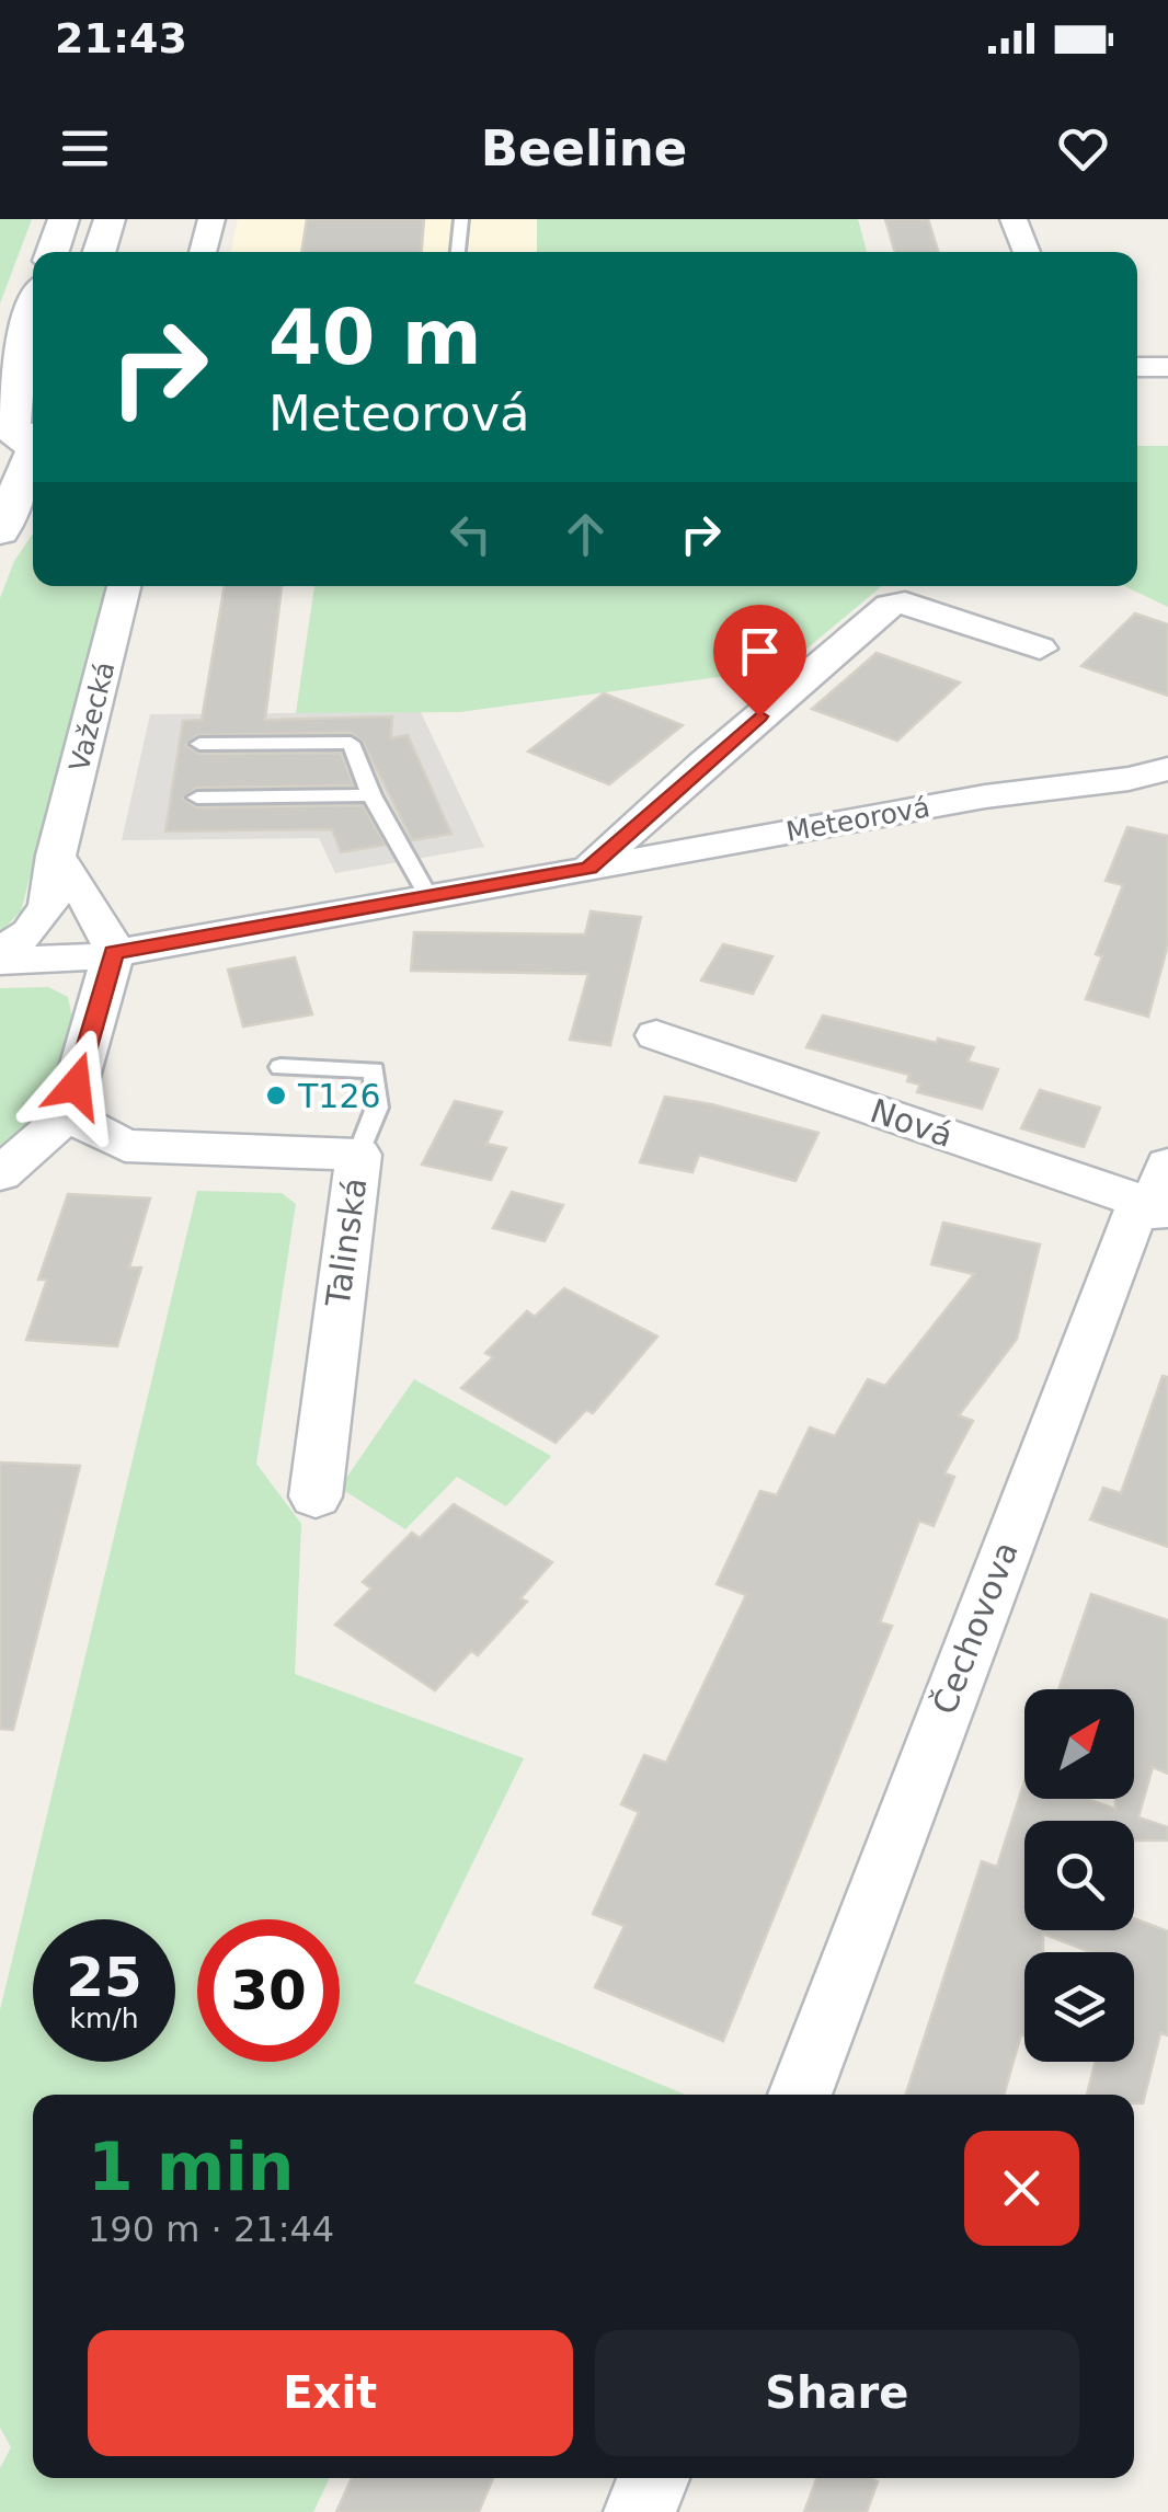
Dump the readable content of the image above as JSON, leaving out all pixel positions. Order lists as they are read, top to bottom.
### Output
{
  "streets": {
    "street": [
      "Važecká",
      "Meteorová",
      "Nová",
      "Talinská",
      "Čechovova"
    ]
  },
  "crossings": [
    ["Nová", "Čechovova"]
  ],
  "places": ["T126"],
  "north": "top right",
  "page": {
    "status": "21:43",
    "header": "Beeline",
    "turn": ["40 m", "Meteorová"],
    "speed": "25 km/h",
    "limit": "30",
    "heading": ["1 min", "190 m · 21:44"],
    "buttons": ["Exit", "Share"]
  }
}
